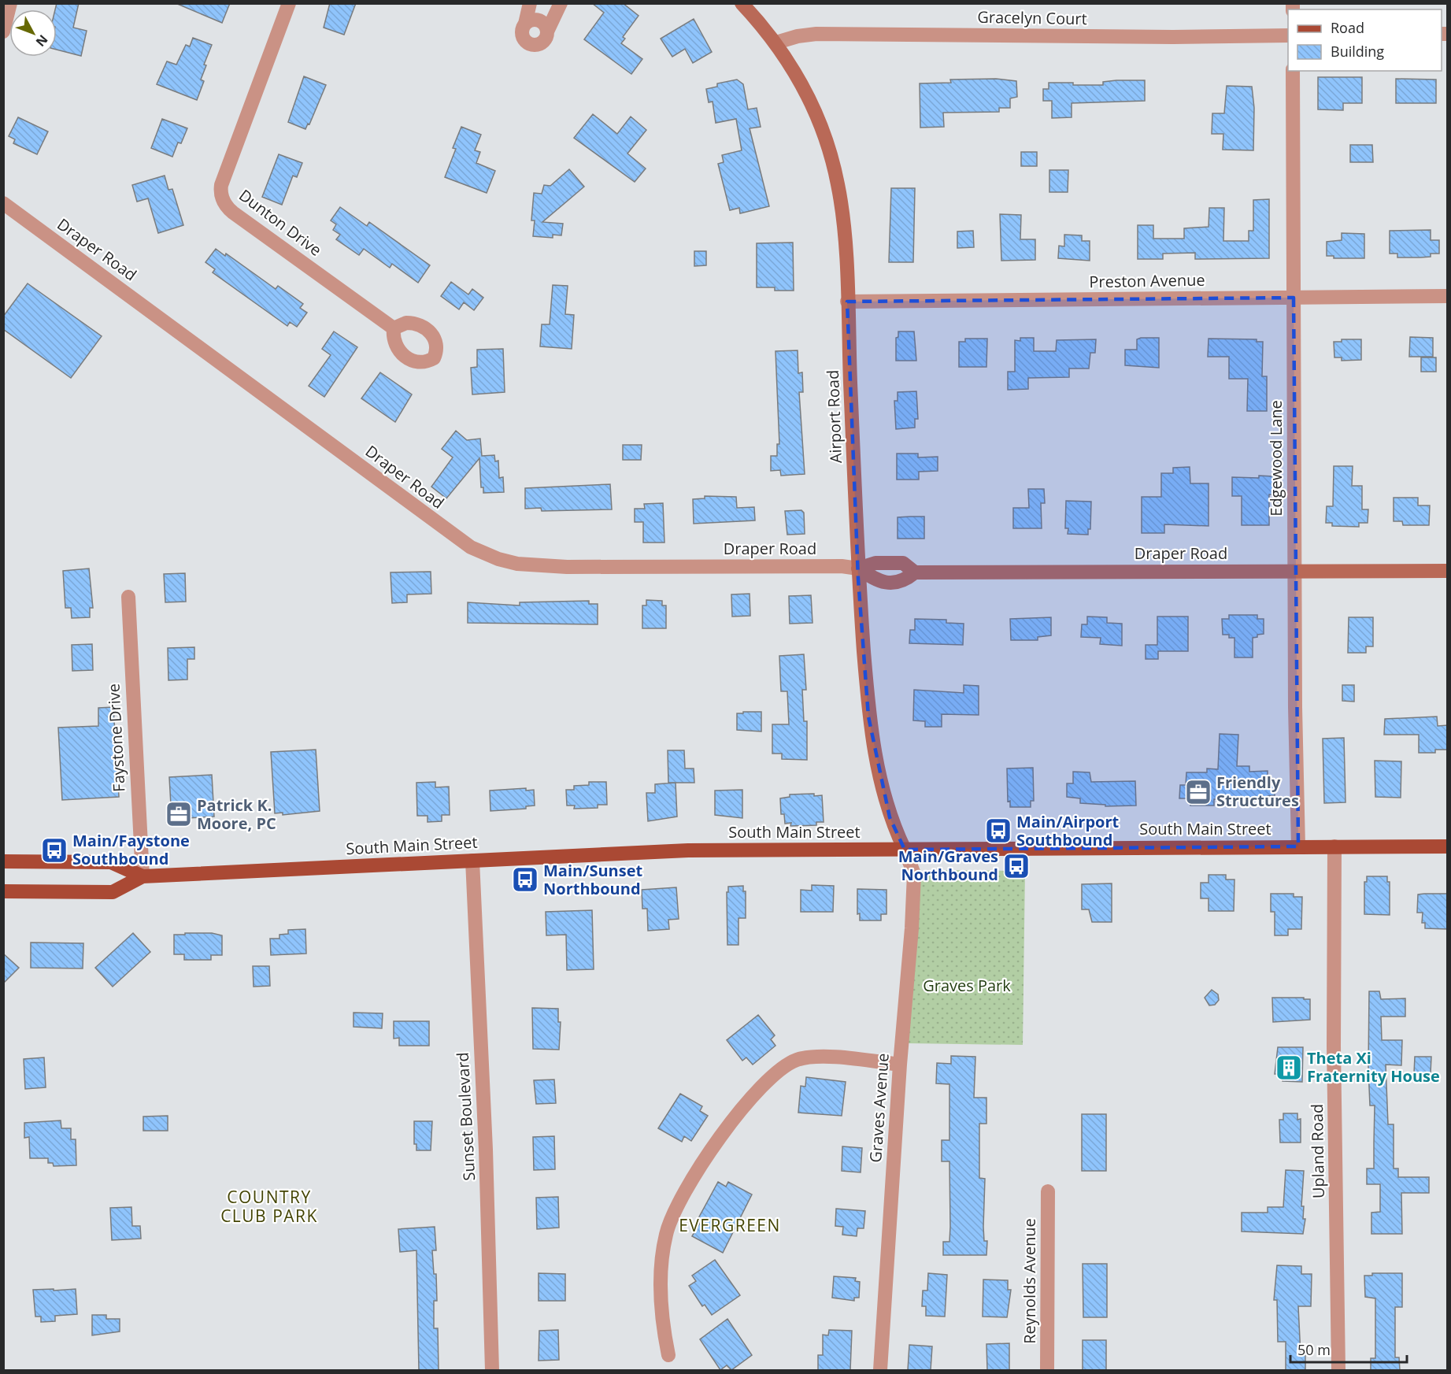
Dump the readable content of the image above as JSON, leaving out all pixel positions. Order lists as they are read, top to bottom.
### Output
{
  "streets": {
    "main road": ["South Main Street"],
    "street": [
      "Gracelyn Court",
      "Dunton Drive",
      "Draper Road",
      "Preston Avenue",
      "Airport Road",
      "Edgewood Lane",
      "Faystone Drive",
      "Graves Avenue",
      "Sunset Boulevard",
      "Upland Road",
      "Reynolds Avenue"
    ]
  },
  "crossings": [
    ["Gracelyn Court", "Airport Road"],
    ["Draper Road", "Airport Road"],
    ["Draper Road", "Edgewood Lane"],
    ["Preston Avenue", "Airport Road"],
    ["Preston Avenue", "Edgewood Lane"],
    ["Airport Road", "South Main Street"],
    ["Airport Road", "Graves Avenue"],
    ["Edgewood Lane", "South Main Street"],
    ["Faystone Drive", "South Main Street"],
    ["South Main Street", "Graves Avenue"],
    ["South Main Street", "Sunset Boulevard"],
    ["South Main Street", "Upland Road"]
  ],
  "districts": ["COUNTRY CLUB PARK", "EVERGREEN"],
  "parks": ["Graves Park"],
  "places": {
    "office": ["Friendly Structures", "Patrick K. Moore, PC"],
    "bus stop": [
      "Main/Airport Southbound",
      "Main/Faystone Southbound",
      "Main/Graves Northbound",
      "Main/Sunset Northbound"
    ],
    "building": ["Theta Xi Fraternity House"]
  },
  "legend": ["Road", "Building"],
  "scale_bar": "50 m",
  "north": "bottom right"
}
